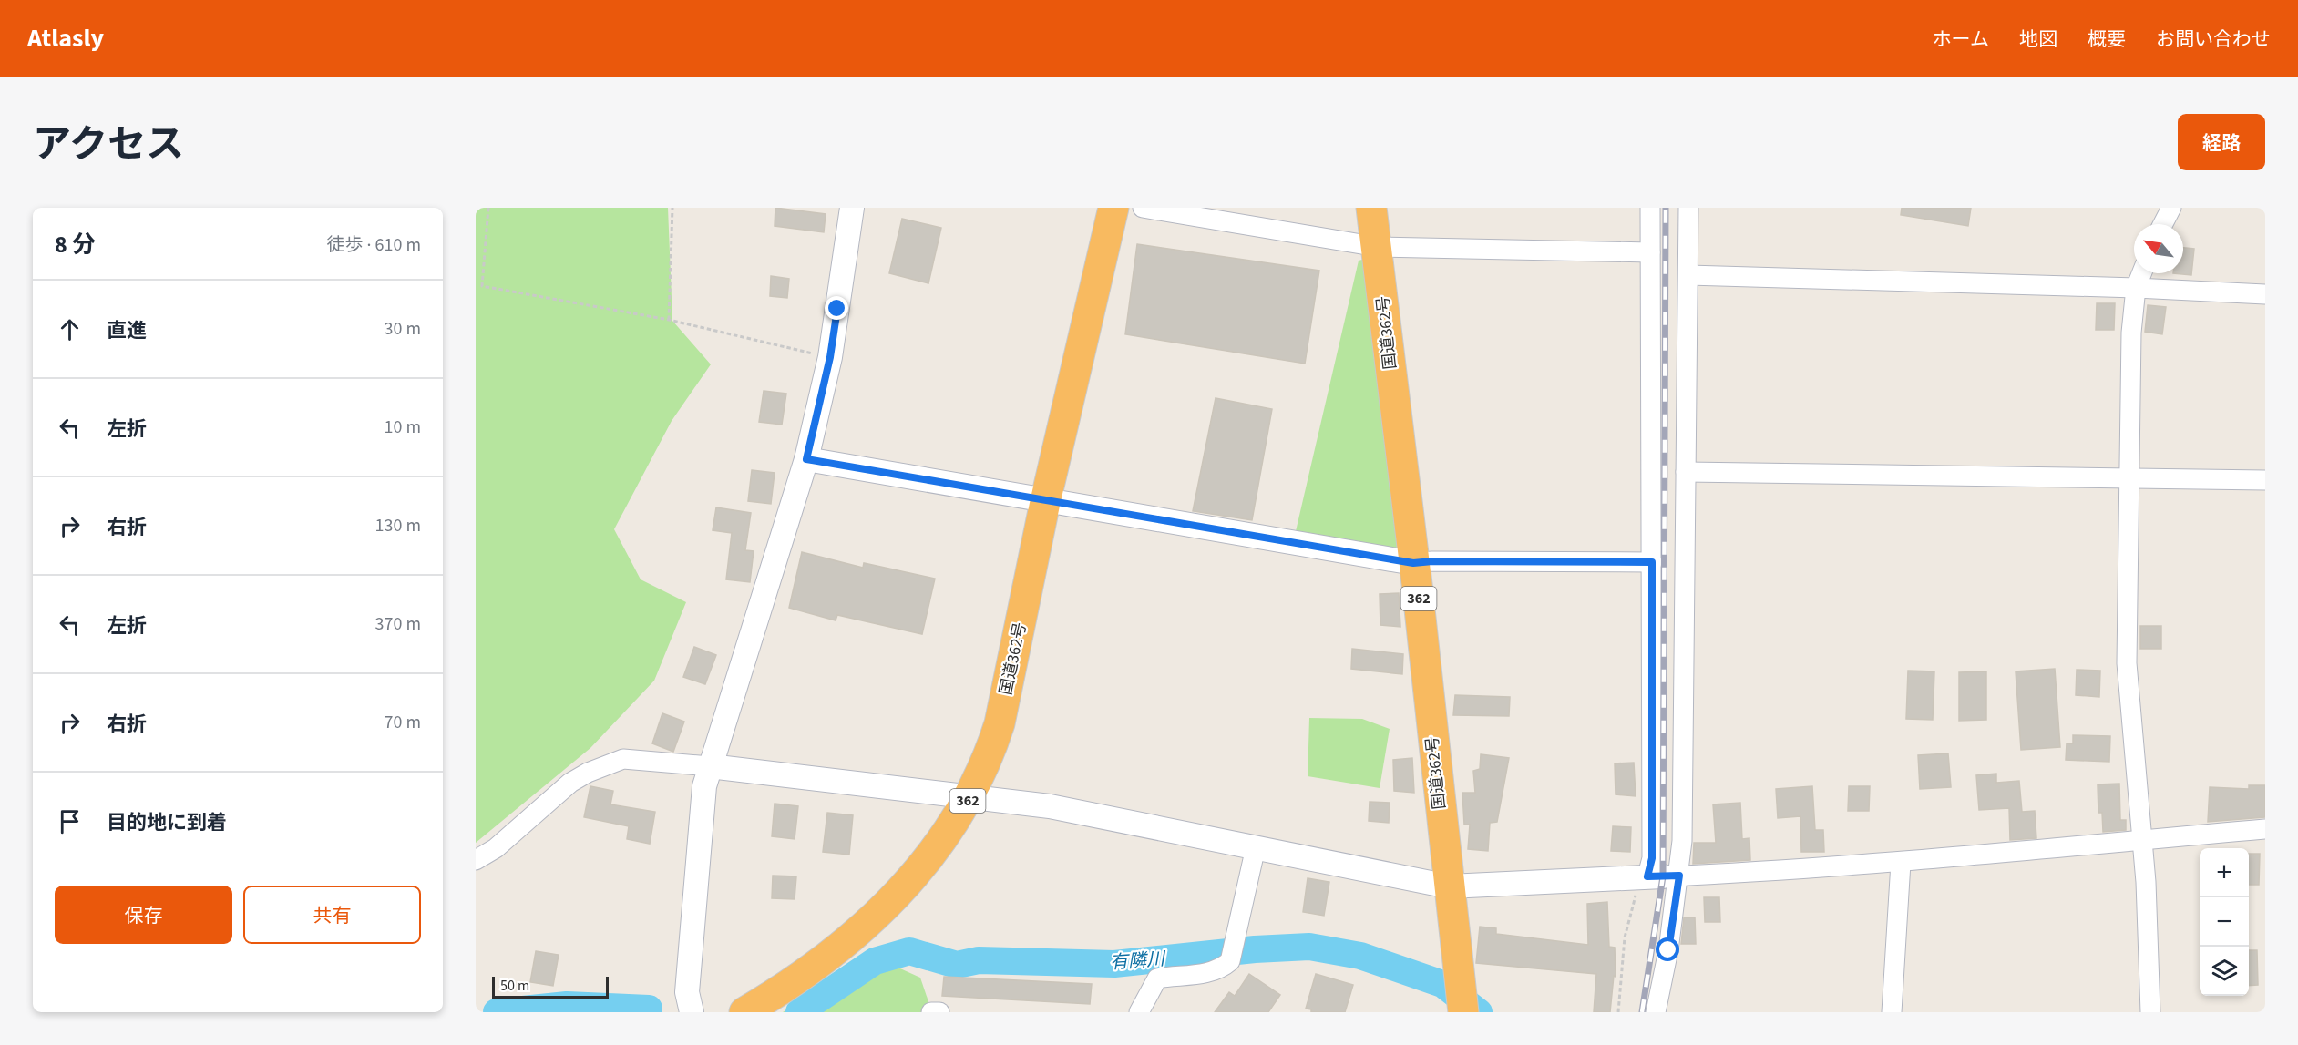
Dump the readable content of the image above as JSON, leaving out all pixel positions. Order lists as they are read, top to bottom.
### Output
{
  "streets": {
    "highway": ["国道362号", "362"]
  },
  "water": ["有隣川"],
  "scale_bar": "50 m",
  "north": "top left",
  "page": {
    "header": "Atlasly",
    "nav": [
      "ホーム",
      "地図",
      "概要",
      "お問い合わせ"
    ],
    "title": "アクセス",
    "buttons": [
      "経路",
      ["保存", "共有"]
    ],
    "heading": ["8 分", "徒歩 · 610 m"],
    "list": [
      ["直進", "30 m"],
      ["左折", "10 m"],
      ["右折", "130 m"],
      ["左折", "370 m"],
      ["右折", "70 m"],
      "目的地に到着"
    ],
    "map_buttons": ["+", "−"],
    "scale": "50 m"
  }
}
